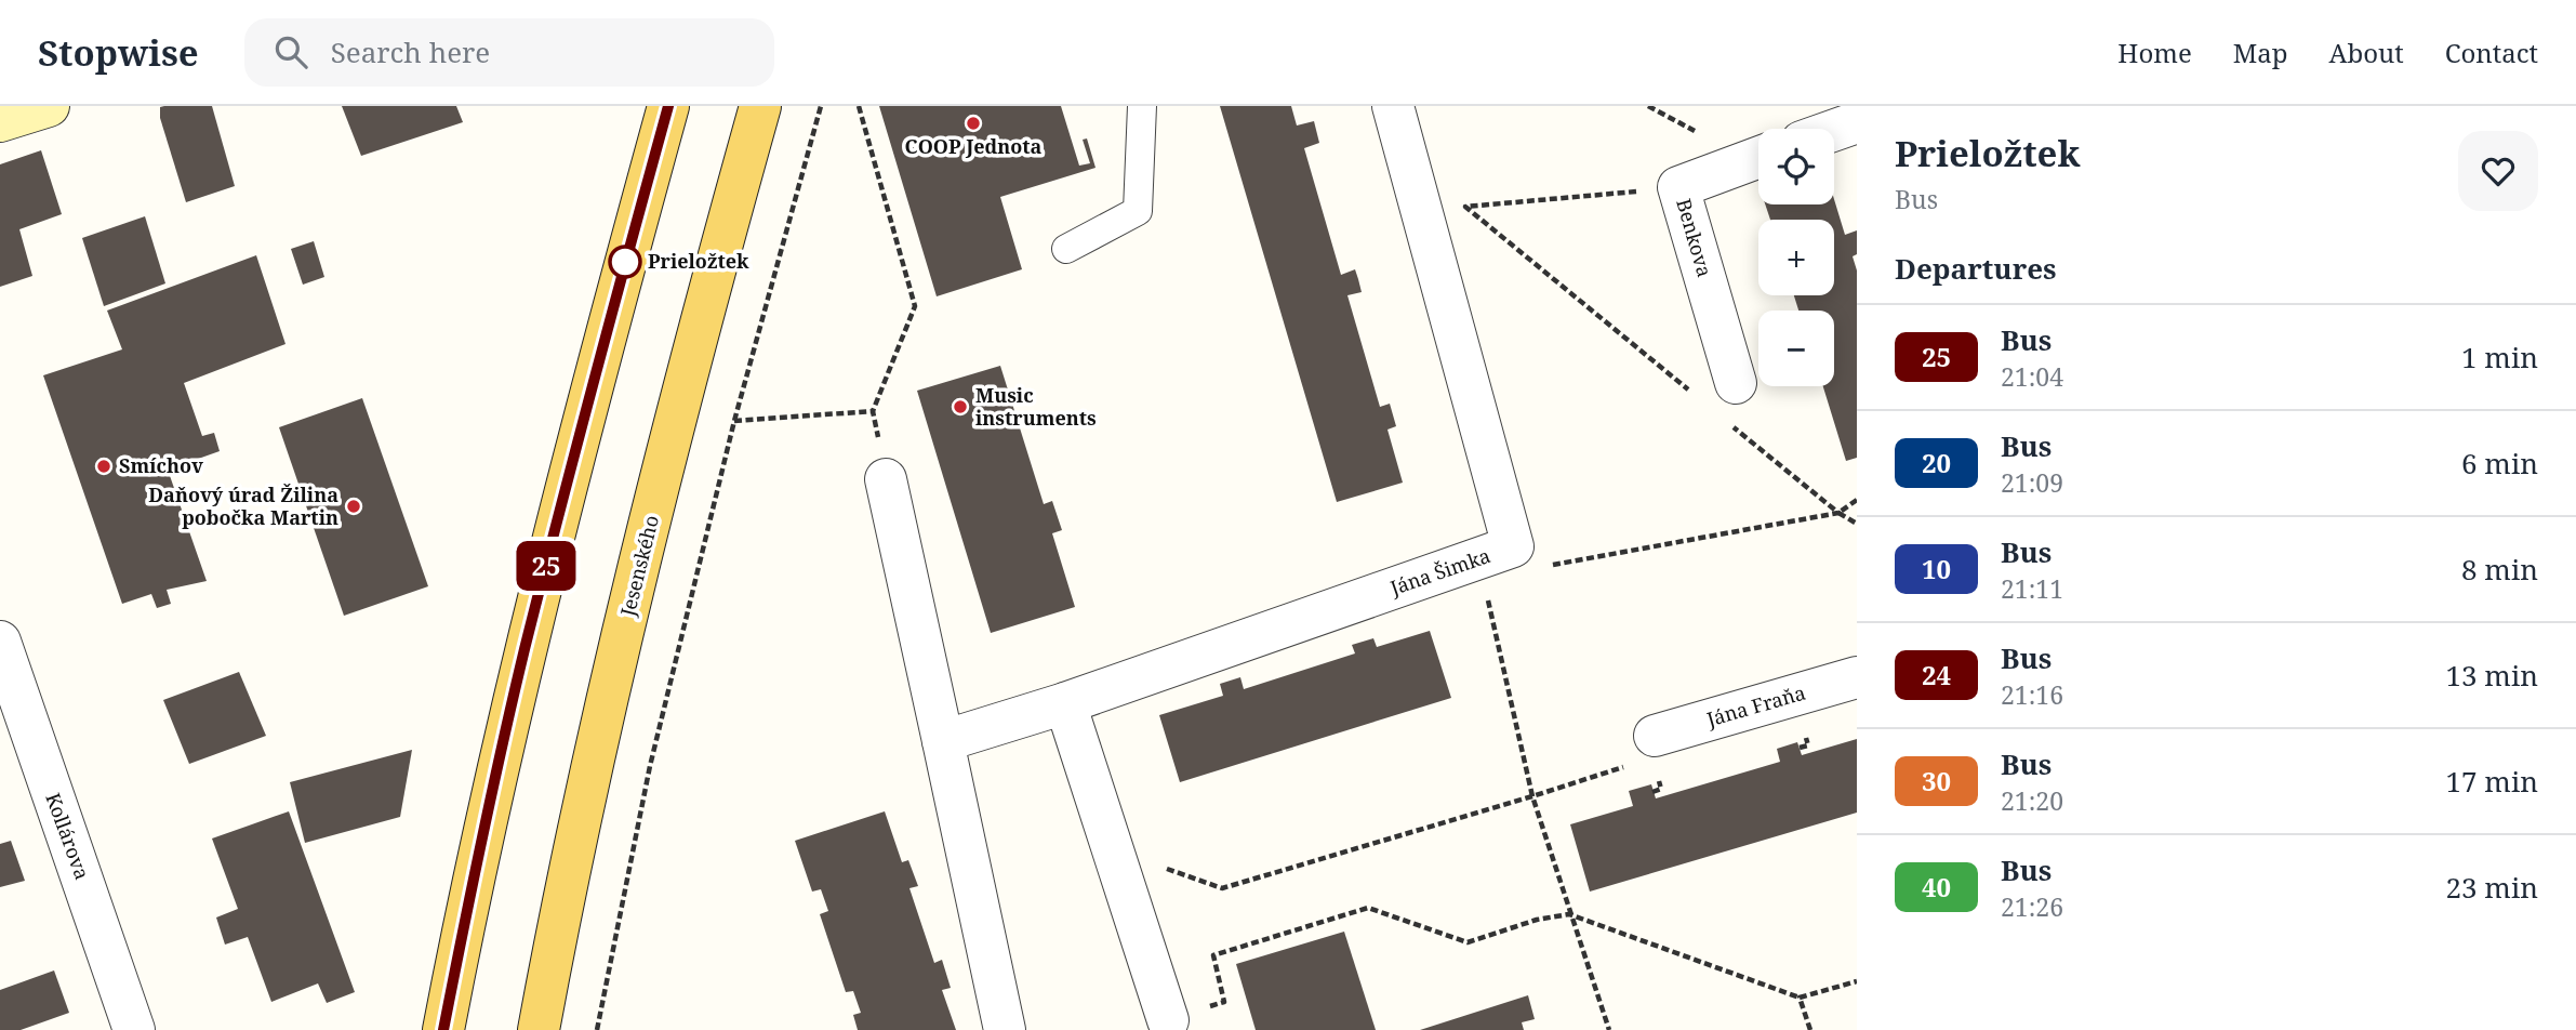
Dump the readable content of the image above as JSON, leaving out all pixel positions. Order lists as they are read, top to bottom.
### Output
{
  "streets": {
    "main road": ["Jesenského"],
    "street": [
      "Benkova",
      "Jána Šimka",
      "Jána Fraňa",
      "Kollárova"
    ]
  },
  "places": [
    "COOP Jednota",
    "Prieložtek",
    "Music instruments",
    "Smíchov",
    "Daňový úrad Žilina pobočka Martin"
  ],
  "lines": ["bus line 25"],
  "page": {
    "header": "Stopwise",
    "search": "Search here",
    "nav": [
      "Home",
      "Map",
      "About",
      "Contact"
    ],
    "on_map": "25",
    "heading": [
      ["Prieložtek", "Bus"],
      "Departures"
    ],
    "map_buttons": ["+", "−"],
    "list": [
      {
        "mark": "25",
        "name": "Bus",
        "note": "21:04",
        "value": "1 min"
      },
      {
        "mark": "20",
        "name": "Bus",
        "note": "21:09",
        "value": "6 min"
      },
      {
        "mark": "10",
        "name": "Bus",
        "note": "21:11",
        "value": "8 min"
      },
      {
        "mark": "24",
        "name": "Bus",
        "note": "21:16",
        "value": "13 min"
      },
      {
        "mark": "30",
        "name": "Bus",
        "note": "21:20",
        "value": "17 min"
      },
      {
        "mark": "40",
        "name": "Bus",
        "note": "21:26",
        "value": "23 min"
      }
    ]
  }
}
